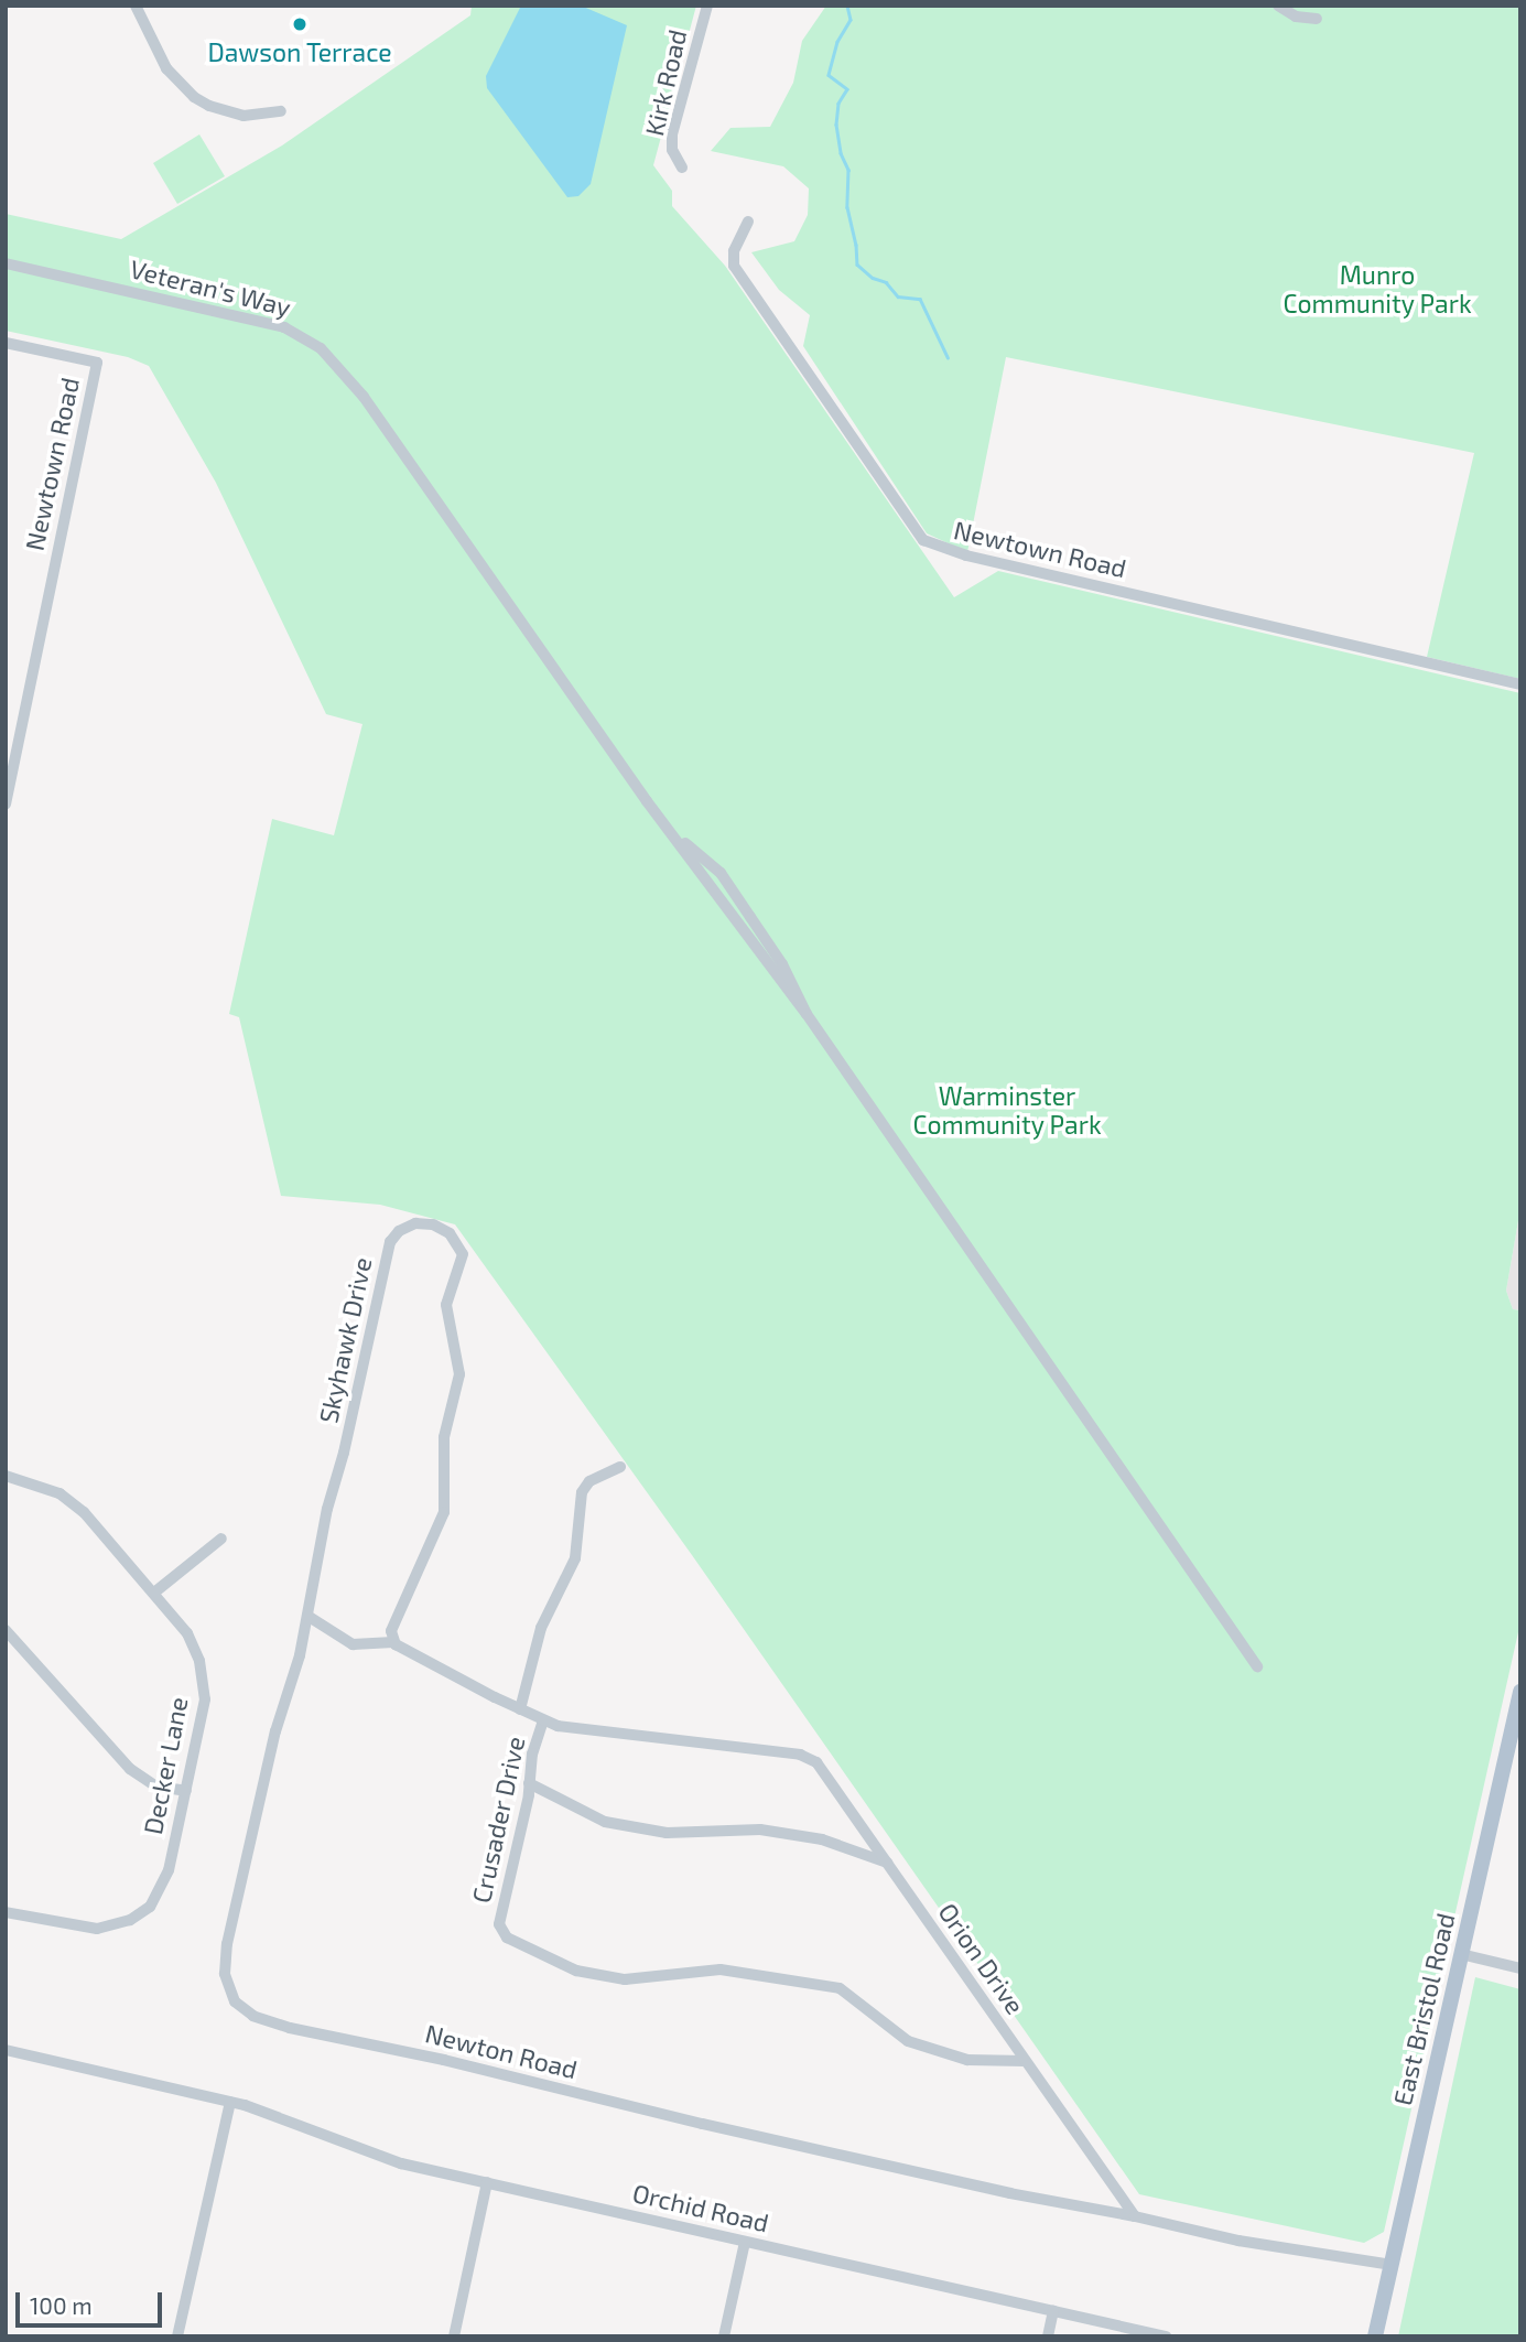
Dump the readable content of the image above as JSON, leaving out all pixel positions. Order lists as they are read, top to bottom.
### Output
{
  "streets": {
    "main road": ["East Bristol Road"],
    "street": [
      "Kirk Road",
      "Veteran's Way",
      "Newtown Road",
      "Skyhawk Drive",
      "Decker Lane",
      "Crusader Drive",
      "Orion Drive",
      "Newton Road",
      "Orchid Road"
    ]
  },
  "crossings": [
    ["Skyhawk Drive", "Newton Road"],
    ["Crusader Drive", "Orion Drive"],
    ["Orion Drive", "Newton Road"]
  ],
  "parks": ["Munro Community Park", "Warminster Community Park"],
  "places": ["Dawson Terrace"],
  "scale_bar": "100 m"
}
